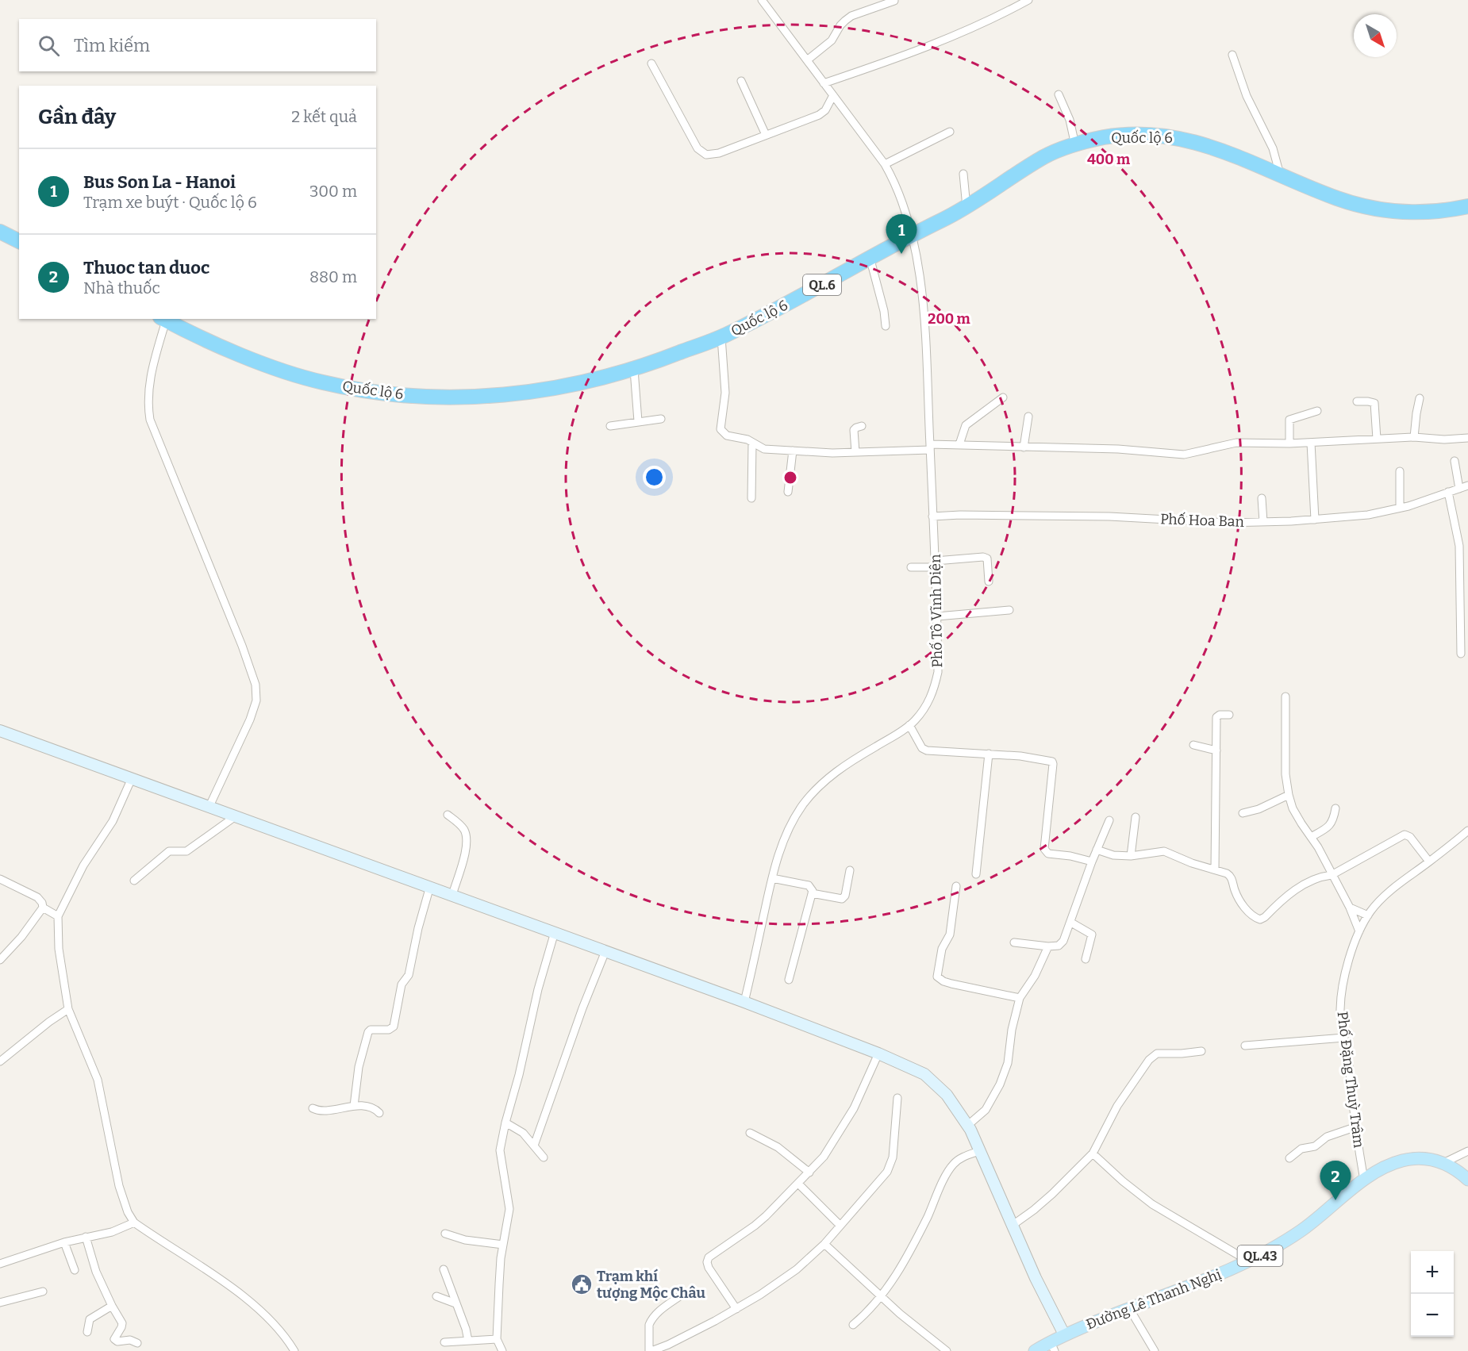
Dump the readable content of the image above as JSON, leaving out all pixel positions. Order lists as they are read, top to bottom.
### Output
{
  "streets": {
    "highway": ["Quốc lộ 6", "QL.6"],
    "main road": ["QL.43", "Đường Lê Thanh Nghị"],
    "street": ["Phố Hoa Ban", "Phố Tô Vĩnh Diện", "Phố Đặng Thuỳ Trâm"]
  },
  "crossings": [
    ["Quốc lộ 6", "Phố Tô Vĩnh Diện"],
    ["Phố Hoa Ban", "Phố Tô Vĩnh Diện"],
    ["Phố Đặng Thuỳ Trâm", "Đường Lê Thanh Nghị"]
  ],
  "places": {
    "public building": ["Trạm khí tượng Mộc Châu"]
  },
  "north": "bottom right",
  "page": {
    "search": "Tìm kiếm",
    "heading": ["Gần đây", "2 kết quả"],
    "list": [
      {
        "mark": "1",
        "name": "Bus Son La - Hanoi",
        "note": "Trạm xe buýt · Quốc lộ 6",
        "value": "300 m"
      },
      {
        "mark": "2",
        "name": "Thuoc tan duoc",
        "note": "Nhà thuốc",
        "value": "880 m"
      }
    ],
    "pins": ["1", "2"],
    "map_buttons": ["+", "−"]
  },
  "rings": ["400 m", "200 m"]
}
